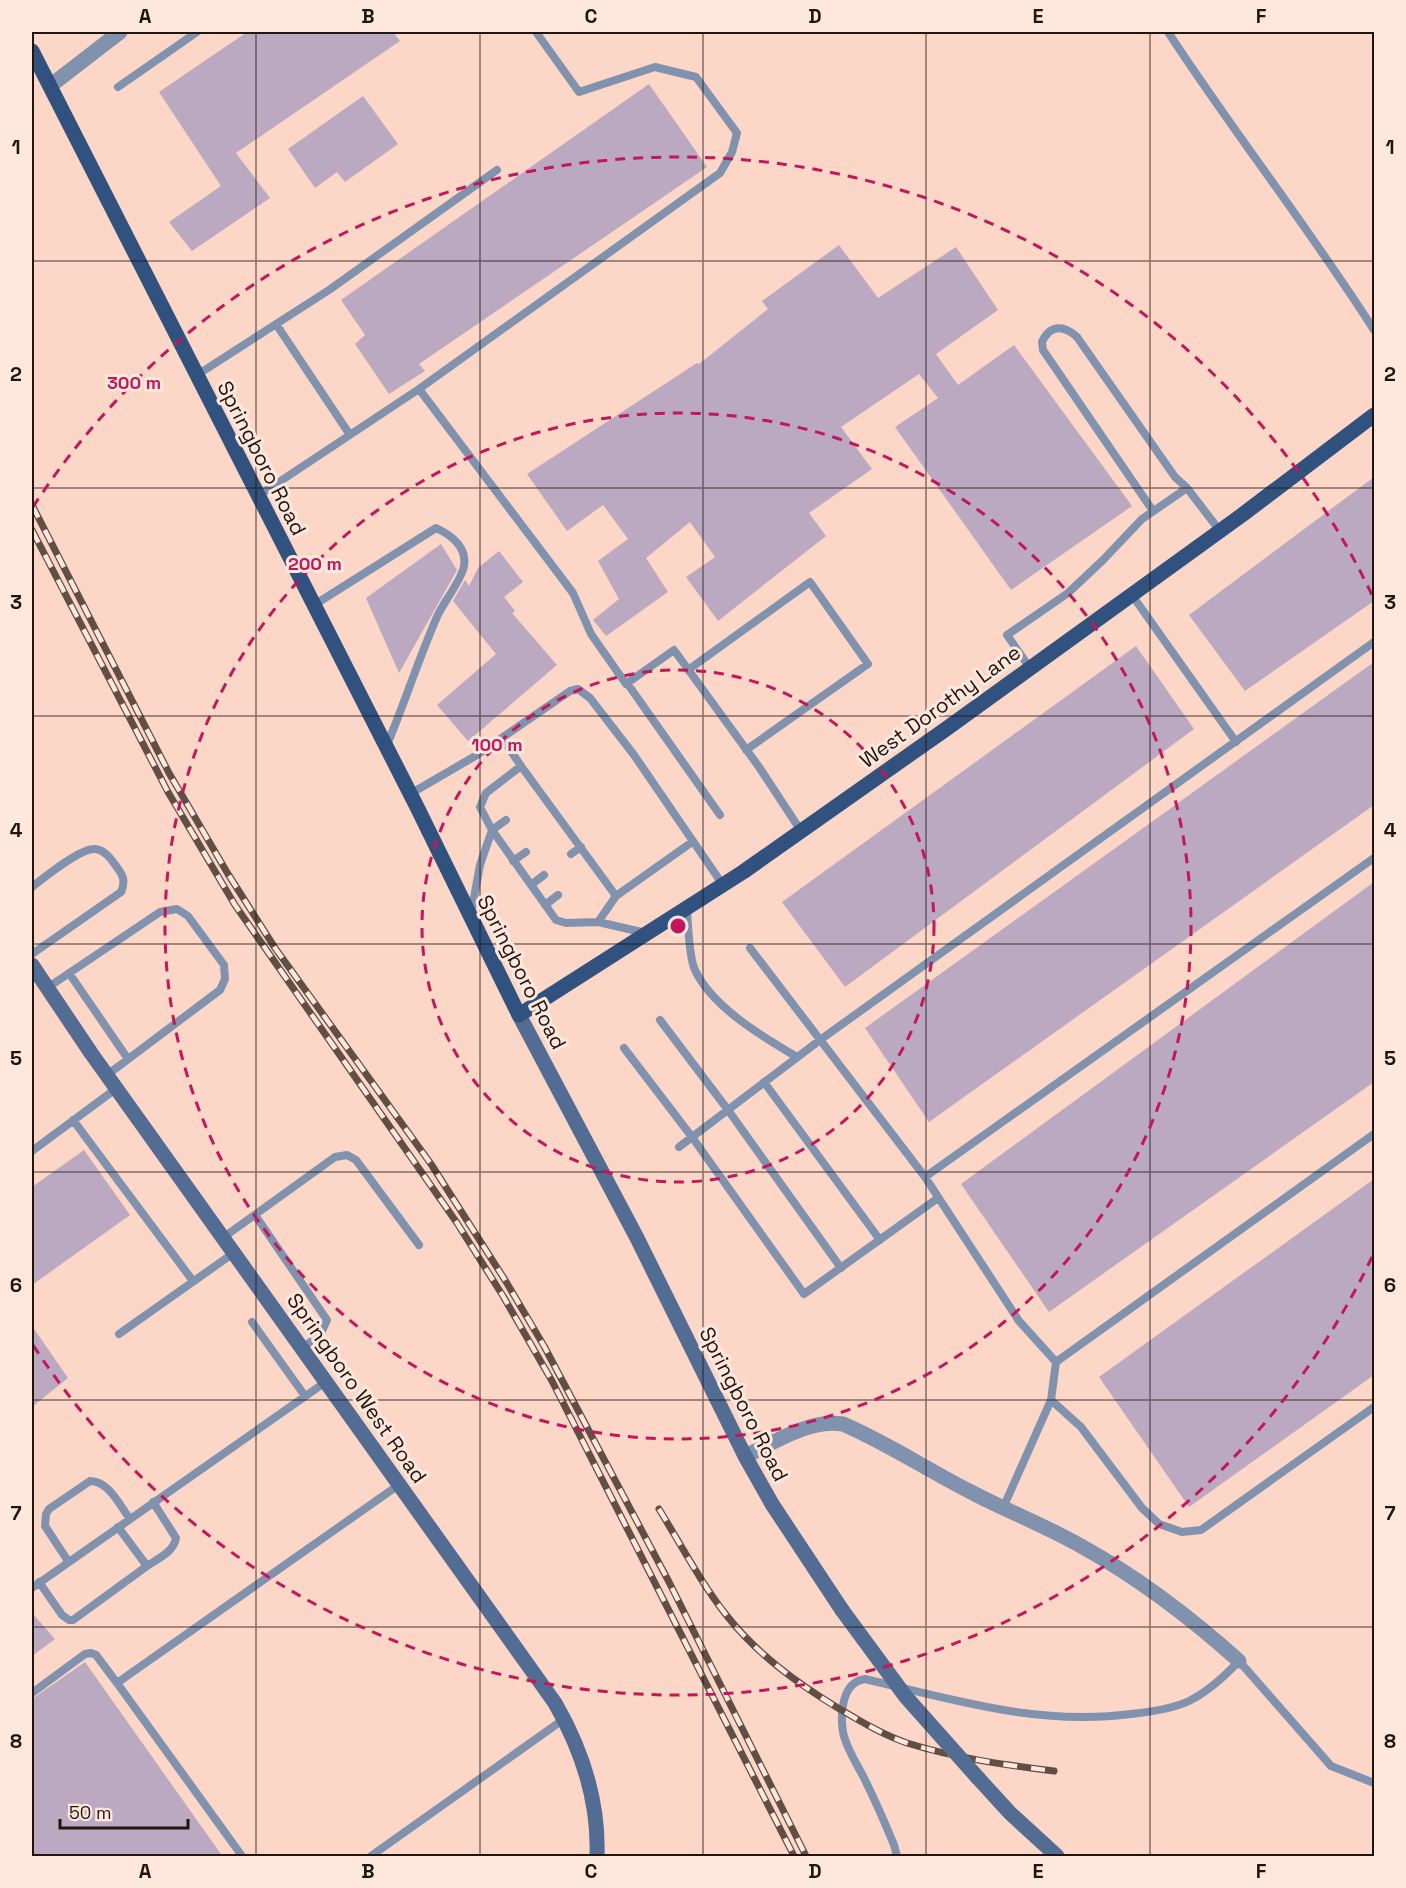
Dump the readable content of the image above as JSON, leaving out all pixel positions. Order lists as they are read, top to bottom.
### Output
{
  "streets": {
    "main road": ["Springboro Road", "West Dorothy Lane"],
    "street": ["Springboro West Road"]
  },
  "crossings": [
    ["Springboro Road", "West Dorothy Lane"]
  ],
  "scale_bar": "50 m",
  "grid": {
    "columns": [
      "A",
      "B",
      "C",
      "D",
      "E",
      "F"
    ],
    "rows": [
      "1",
      "2",
      "3",
      "4",
      "5",
      "6",
      "7",
      "8"
    ]
  },
  "rings": ["300 m", "200 m", "100 m"]
}
